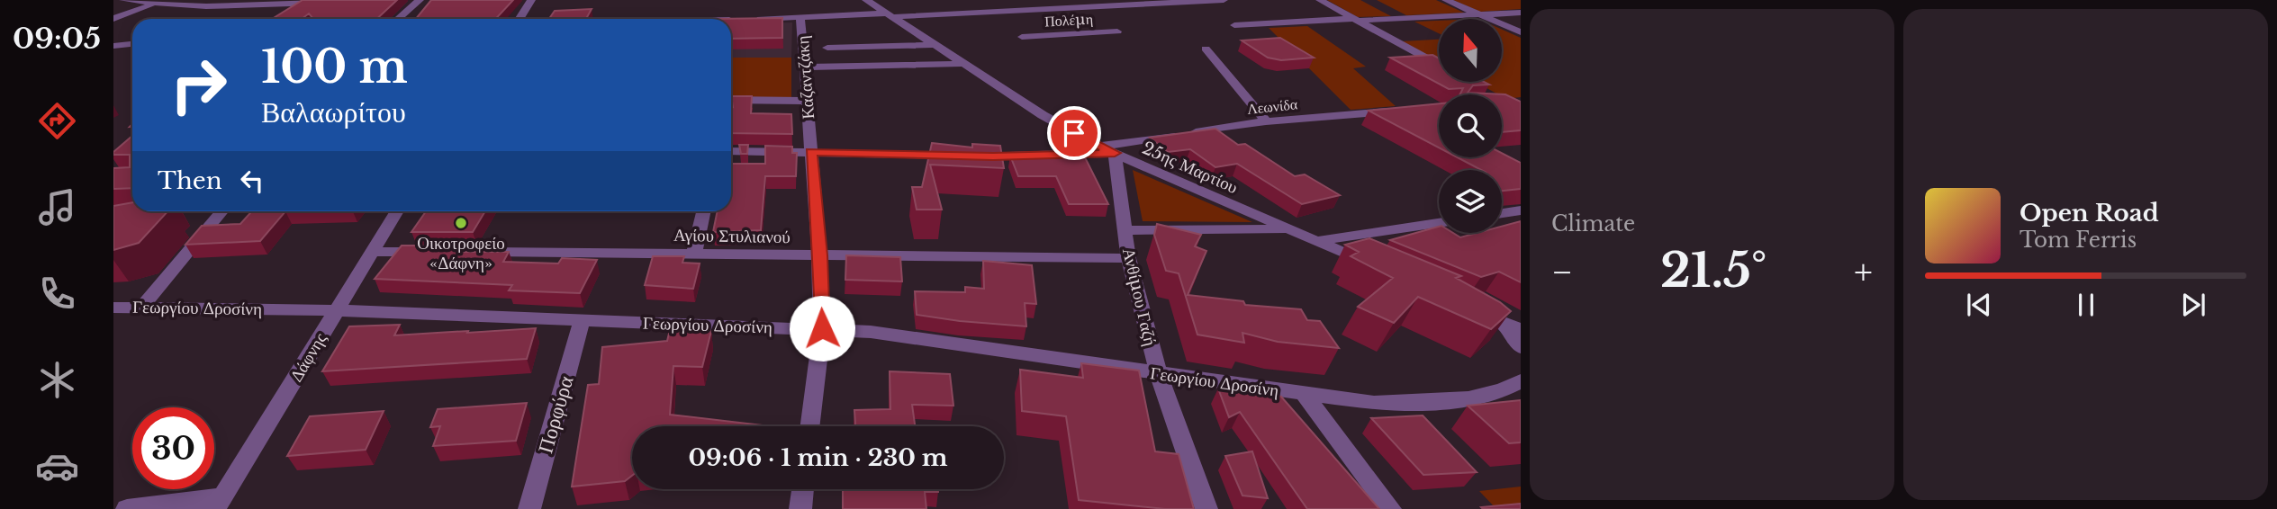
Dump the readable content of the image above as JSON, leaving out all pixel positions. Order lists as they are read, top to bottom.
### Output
{
  "streets": {
    "street": [
      "Πολέμη",
      "Καζαντζάκη",
      "Λεωνίδα",
      "25ης Μαρτίου",
      "Αγίου Στυλιανού",
      "Ανθίμου Γαζή",
      "Γεωργίου Δροσίνη",
      "Δάφνης",
      "Πορφύρα"
    ]
  },
  "crossings": [
    ["Καζαντζάκη", "Λεωνίδα"],
    ["Καζαντζάκη", "Αγίου Στυλιανού"],
    ["Καζαντζάκη", "Γεωργίου Δροσίνη"],
    ["Λεωνίδα", "25ης Μαρτίου"],
    ["Λεωνίδα", "Ανθίμου Γαζή"],
    ["25ης Μαρτίου", "Ανθίμου Γαζή"],
    ["Αγίου Στυλιανού", "Ανθίμου Γαζή"],
    ["Ανθίμου Γαζή", "Γεωργίου Δροσίνη"],
    ["Γεωργίου Δροσίνη", "Δάφνης"],
    ["Γεωργίου Δροσίνη", "Πορφύρα"]
  ],
  "places": ["Οικοτροφείο «Δάφνη»"],
  "north": "top",
  "page": {
    "tabs": "09:05",
    "tile": "Climate",
    "turn": ["100 m", "Βαλαωρίτου"],
    "then": "Then",
    "song": ["Open Road", "Tom Ferris"],
    "heat": ["−", "21.5°", "+"],
    "limit": "30",
    "trip": "09:06 · 1 min · 230 m"
  }
}
